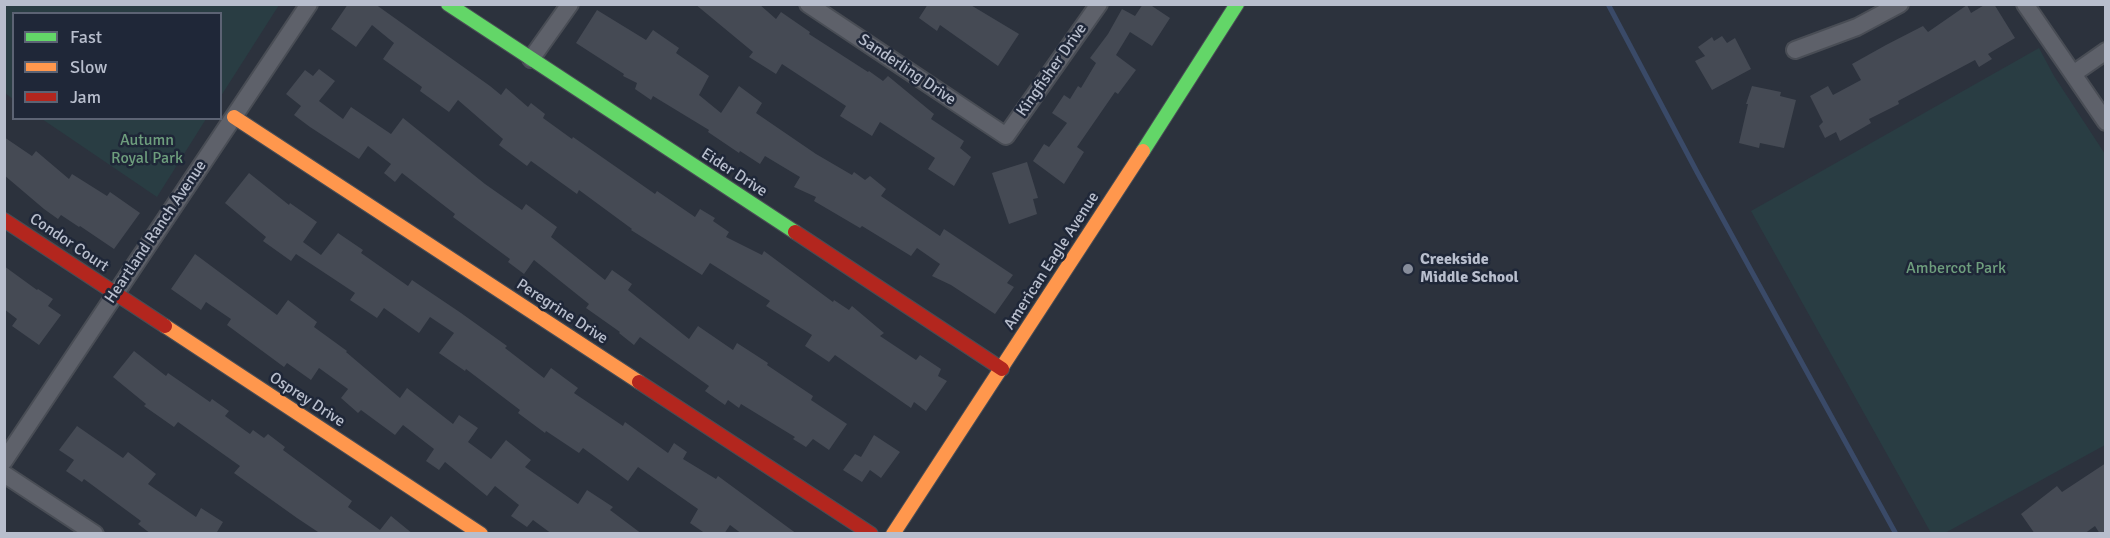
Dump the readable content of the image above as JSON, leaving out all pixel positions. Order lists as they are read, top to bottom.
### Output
{
  "streets": {
    "street": [
      "Sanderling Drive",
      "Kingfisher Drive",
      "Eider Drive",
      "Heartland Ranch Avenue",
      "Condor Court",
      "American Eagle Avenue",
      "Peregrine Drive",
      "Osprey Drive"
    ]
  },
  "crossings": [
    ["Sanderling Drive", "Kingfisher Drive"],
    ["Eider Drive", "American Eagle Avenue"],
    ["Heartland Ranch Avenue", "Condor Court"],
    ["Heartland Ranch Avenue", "Peregrine Drive"],
    ["Heartland Ranch Avenue", "Osprey Drive"],
    ["Condor Court", "Osprey Drive"]
  ],
  "parks": ["Autumn Royal Park", "Ambercot Park"],
  "places": ["Creekside Middle School"],
  "legend": ["Fast", "Slow", "Jam"]
}
